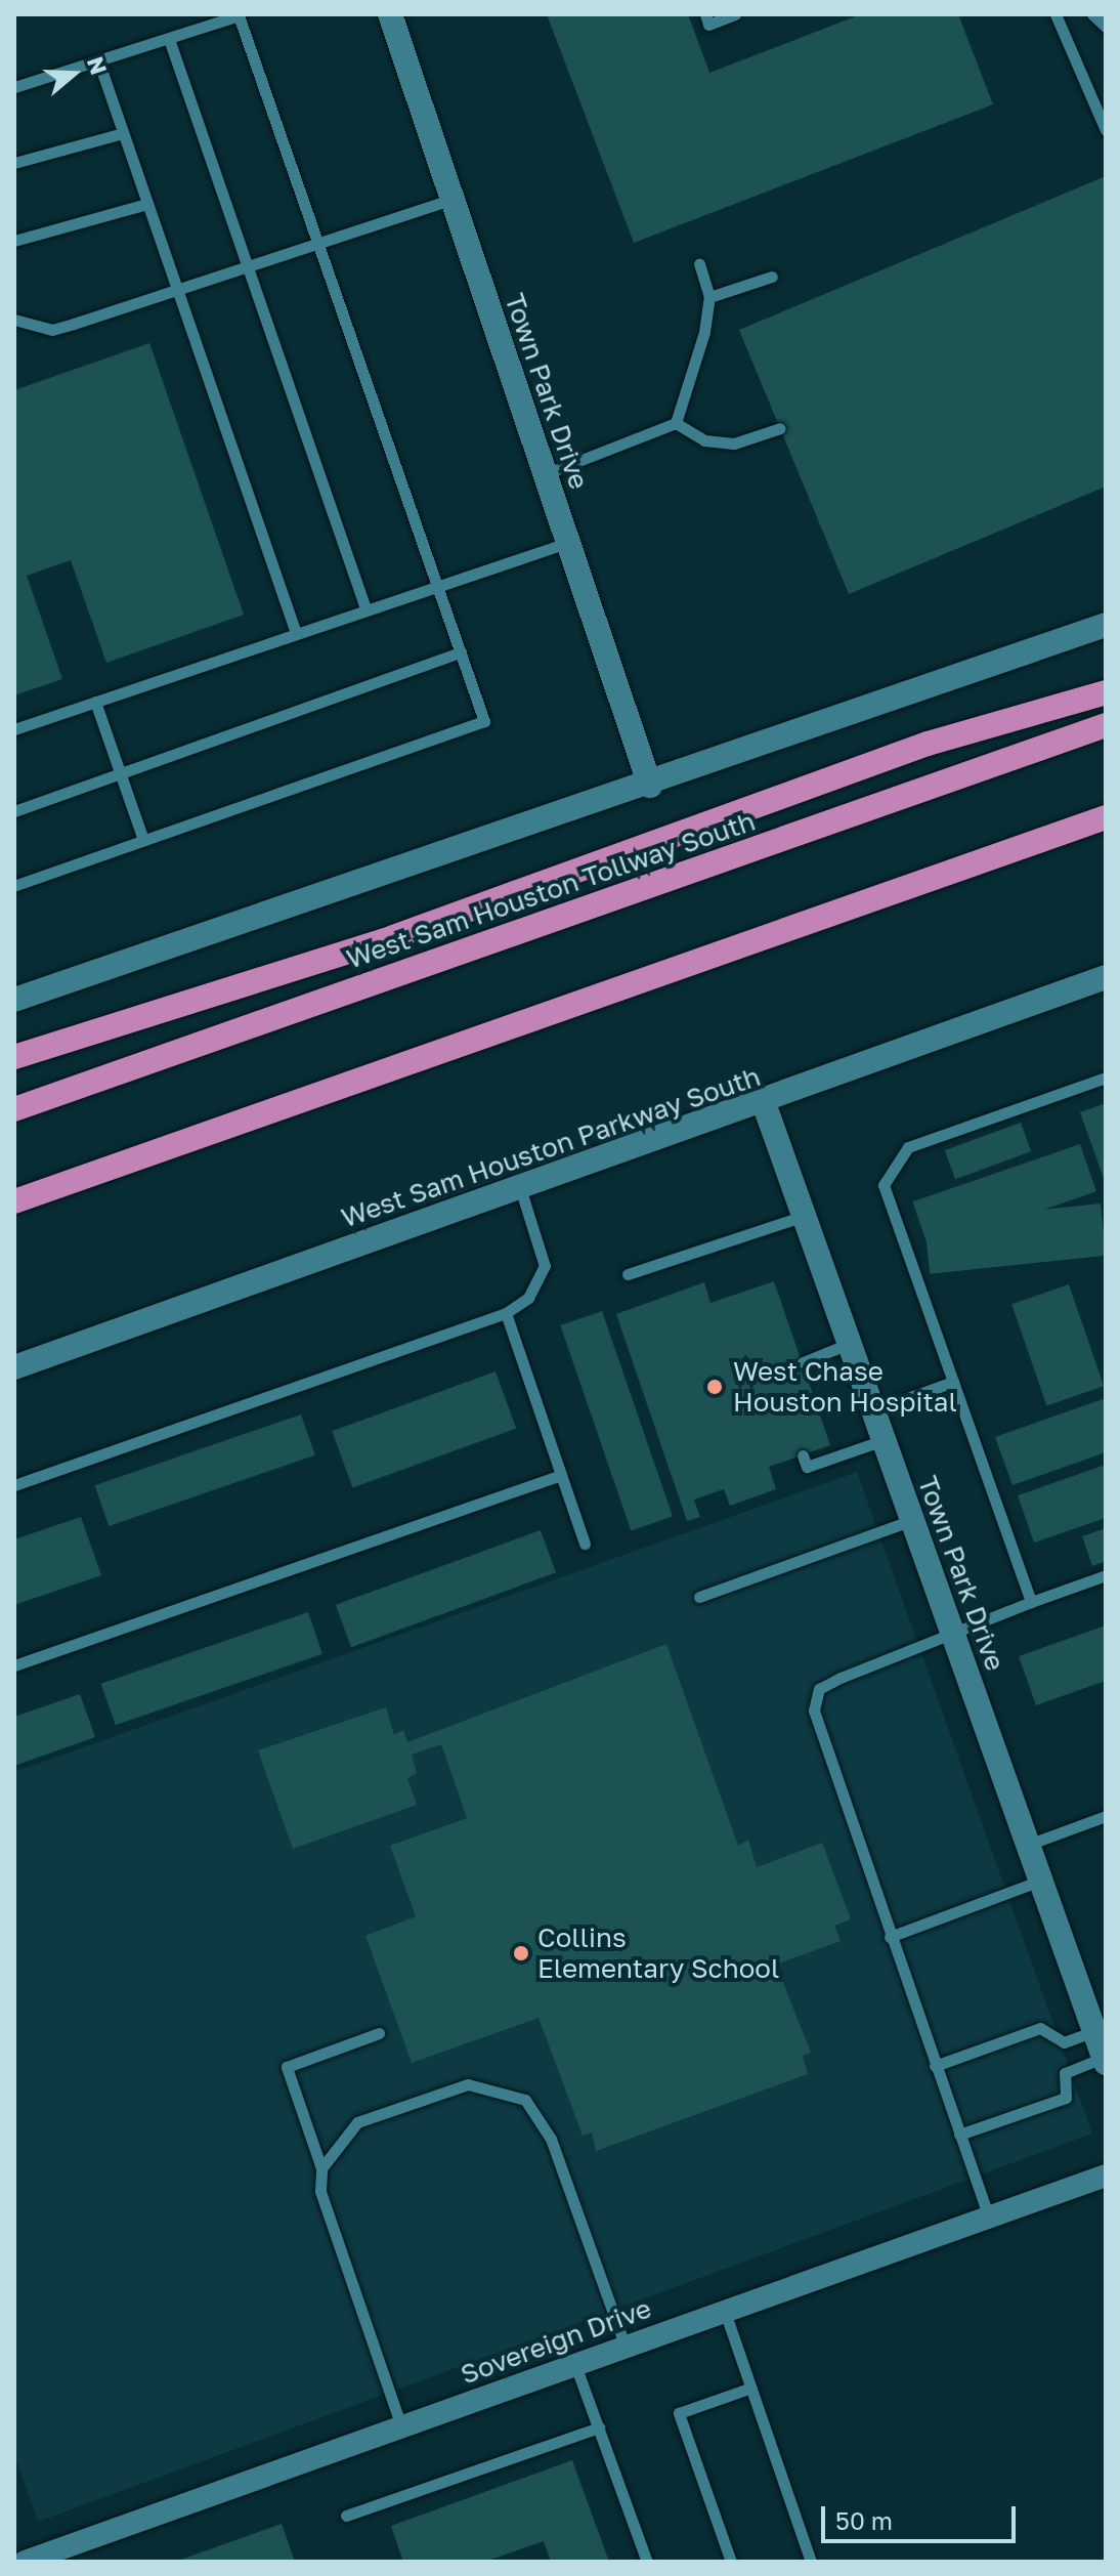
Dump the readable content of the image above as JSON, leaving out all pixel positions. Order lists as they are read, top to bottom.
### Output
{
  "streets": {
    "highway": ["West Sam Houston Tollway South"],
    "main road": ["Town Park Drive", "West Sam Houston Parkway South"],
    "street": ["Sovereign Drive"]
  },
  "crossings": [
    ["Town Park Drive", "West Sam Houston Parkway South"]
  ],
  "places": ["West Chase Houston Hospital", "Collins Elementary School"],
  "scale_bar": "50 m",
  "north": "right"
}
